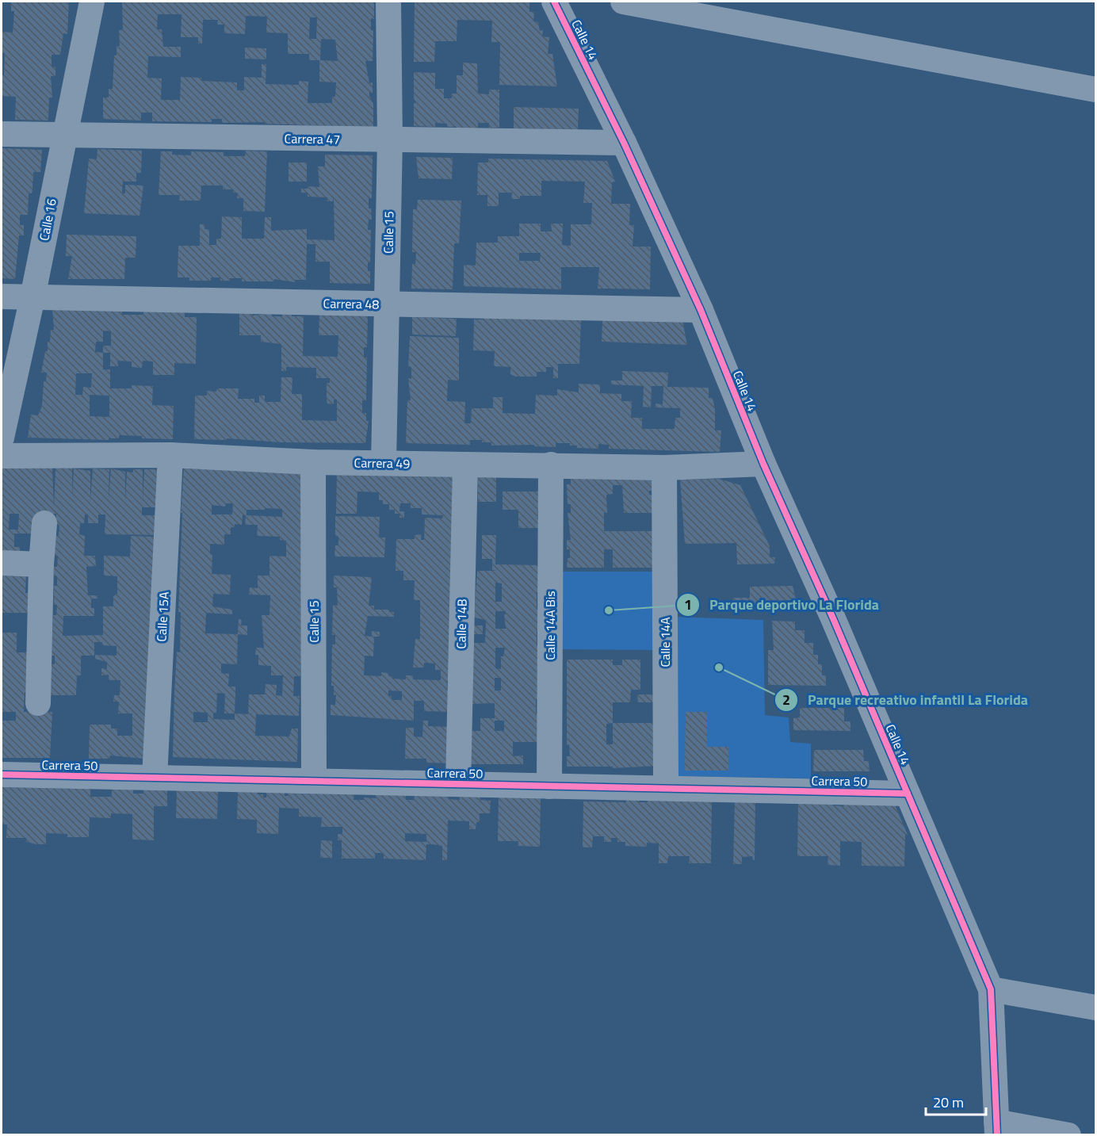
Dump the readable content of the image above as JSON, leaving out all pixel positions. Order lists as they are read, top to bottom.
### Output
{
  "streets": {
    "street": [
      "Calle 14",
      "Carrera 47",
      "Calle 16",
      "Calle 15",
      "Carrera 48",
      "Carrera 49",
      "Calle 15A",
      "Calle 14B",
      "Calle 14A Bis",
      "Calle 14A",
      "Carrera 50"
    ]
  },
  "crossings": [
    ["Calle 14", "Carrera 47"],
    ["Calle 14", "Carrera 48"],
    ["Calle 14", "Carrera 49"],
    ["Calle 14", "Carrera 50"],
    ["Carrera 47", "Calle 16"],
    ["Carrera 47", "Calle 15"],
    ["Calle 16", "Carrera 48"],
    ["Calle 15", "Carrera 48"],
    ["Calle 15", "Carrera 49"],
    ["Calle 15", "Carrera 50"],
    ["Carrera 49", "Calle 15A"],
    ["Carrera 49", "Calle 14B"],
    ["Carrera 49", "Calle 14A Bis"],
    ["Carrera 49", "Calle 14A"],
    ["Calle 15A", "Carrera 50"],
    ["Calle 14B", "Carrera 50"],
    ["Calle 14A Bis", "Carrera 50"],
    ["Calle 14A", "Carrera 50"]
  ],
  "places": ["Parque deportivo La Florida", "Parque recreativo infantil La Florida"],
  "scale_bar": "20 m"
}
